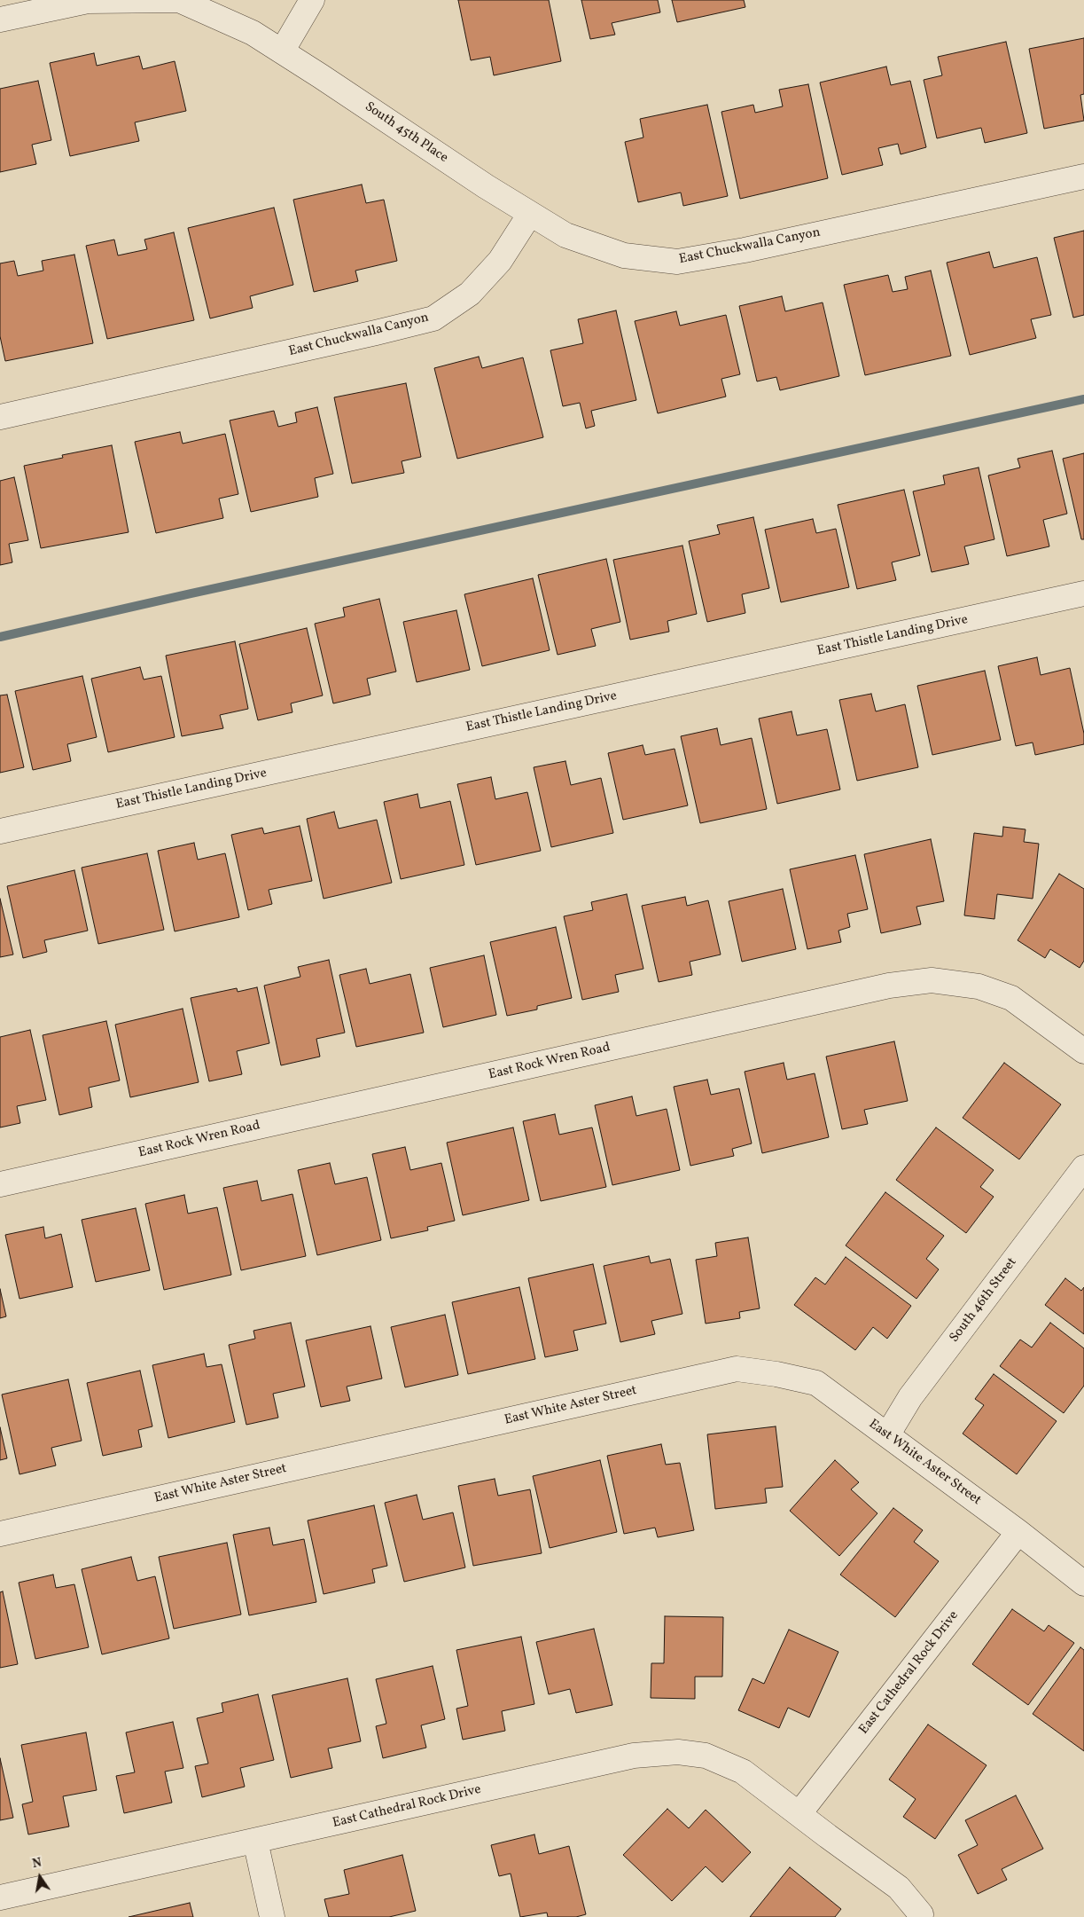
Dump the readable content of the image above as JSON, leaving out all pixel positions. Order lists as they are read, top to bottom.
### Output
{
  "streets": {
    "street": [
      "South 45th Place",
      "East Chuckwalla Canyon",
      "East Thistle Landing Drive",
      "East Rock Wren Road",
      "South 46th Street",
      "East White Aster Street",
      "East Cathedral Rock Drive"
    ]
  },
  "crossings": [
    ["South 45th Place", "East Chuckwalla Canyon"],
    ["South 46th Street", "East White Aster Street"],
    ["East White Aster Street", "East Cathedral Rock Drive"]
  ],
  "north": "top"
}
